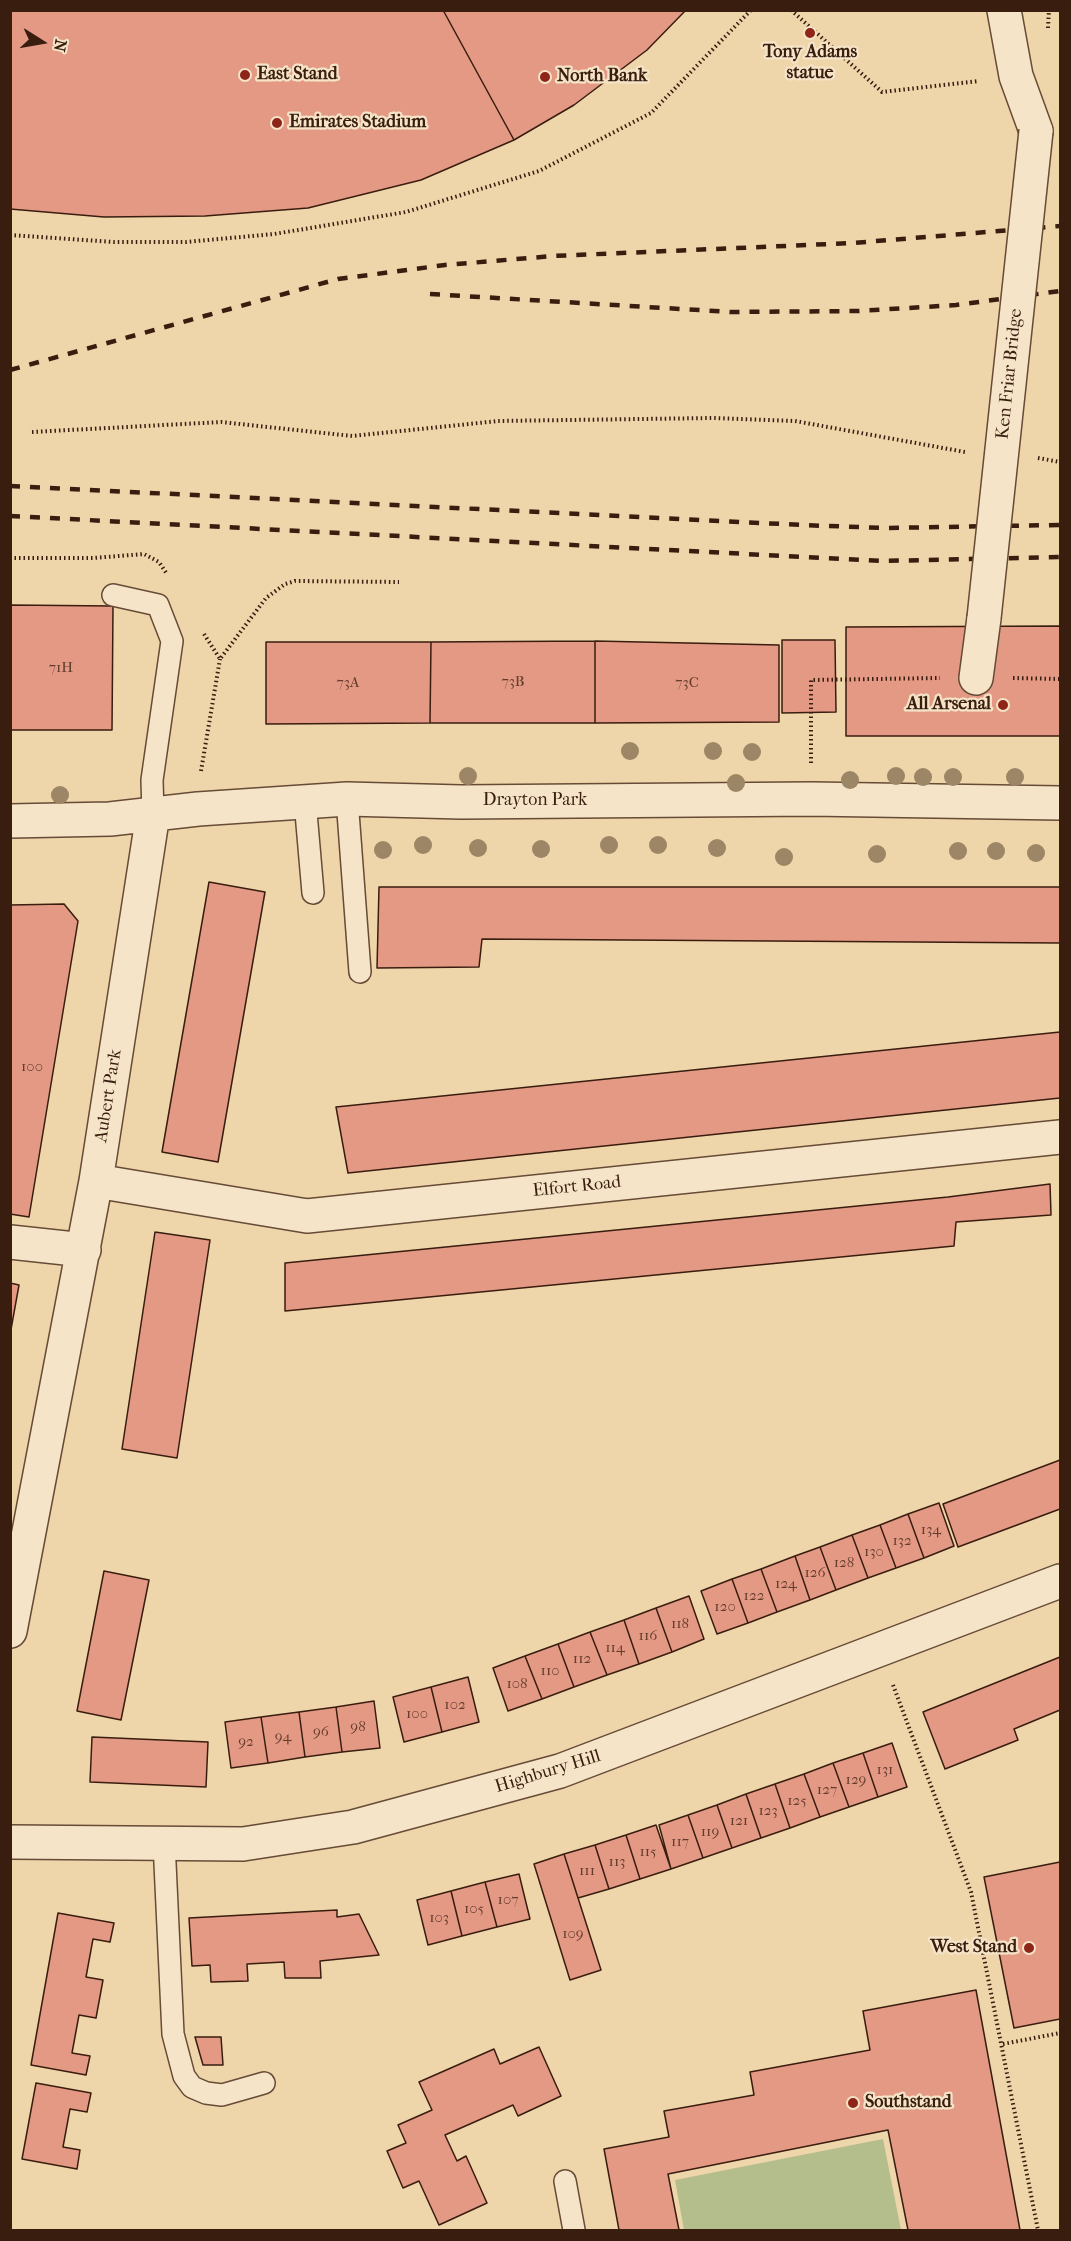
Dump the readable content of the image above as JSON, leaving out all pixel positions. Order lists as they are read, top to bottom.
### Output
{
  "streets": {
    "street": [
      "Ken Friar Bridge",
      "Drayton Park",
      "Aubert Park",
      "Elfort Road",
      "Highbury Hill"
    ]
  },
  "crossings": [
    ["Drayton Park", "Aubert Park"],
    ["Aubert Park", "Elfort Road"]
  ],
  "places": [
    "Tony Adams statue",
    "East Stand",
    "North Bank",
    "Emirates Stadium",
    "All Arsenal",
    "West Stand",
    "Southstand"
  ],
  "house_numbers": [
    "71H",
    "73B",
    "73A",
    "73C",
    "100",
    "134",
    "132",
    "130",
    "128",
    "126",
    "124",
    "122",
    "120",
    "118",
    "116",
    "114",
    "112",
    "110",
    "108",
    "102",
    "100",
    "98",
    "96",
    "94",
    "92",
    "131",
    "129",
    "127",
    "125",
    "123",
    "121",
    "119",
    "117",
    "115",
    "113",
    "111",
    "107",
    "105",
    "103",
    "109"
  ],
  "north": "right"
}
